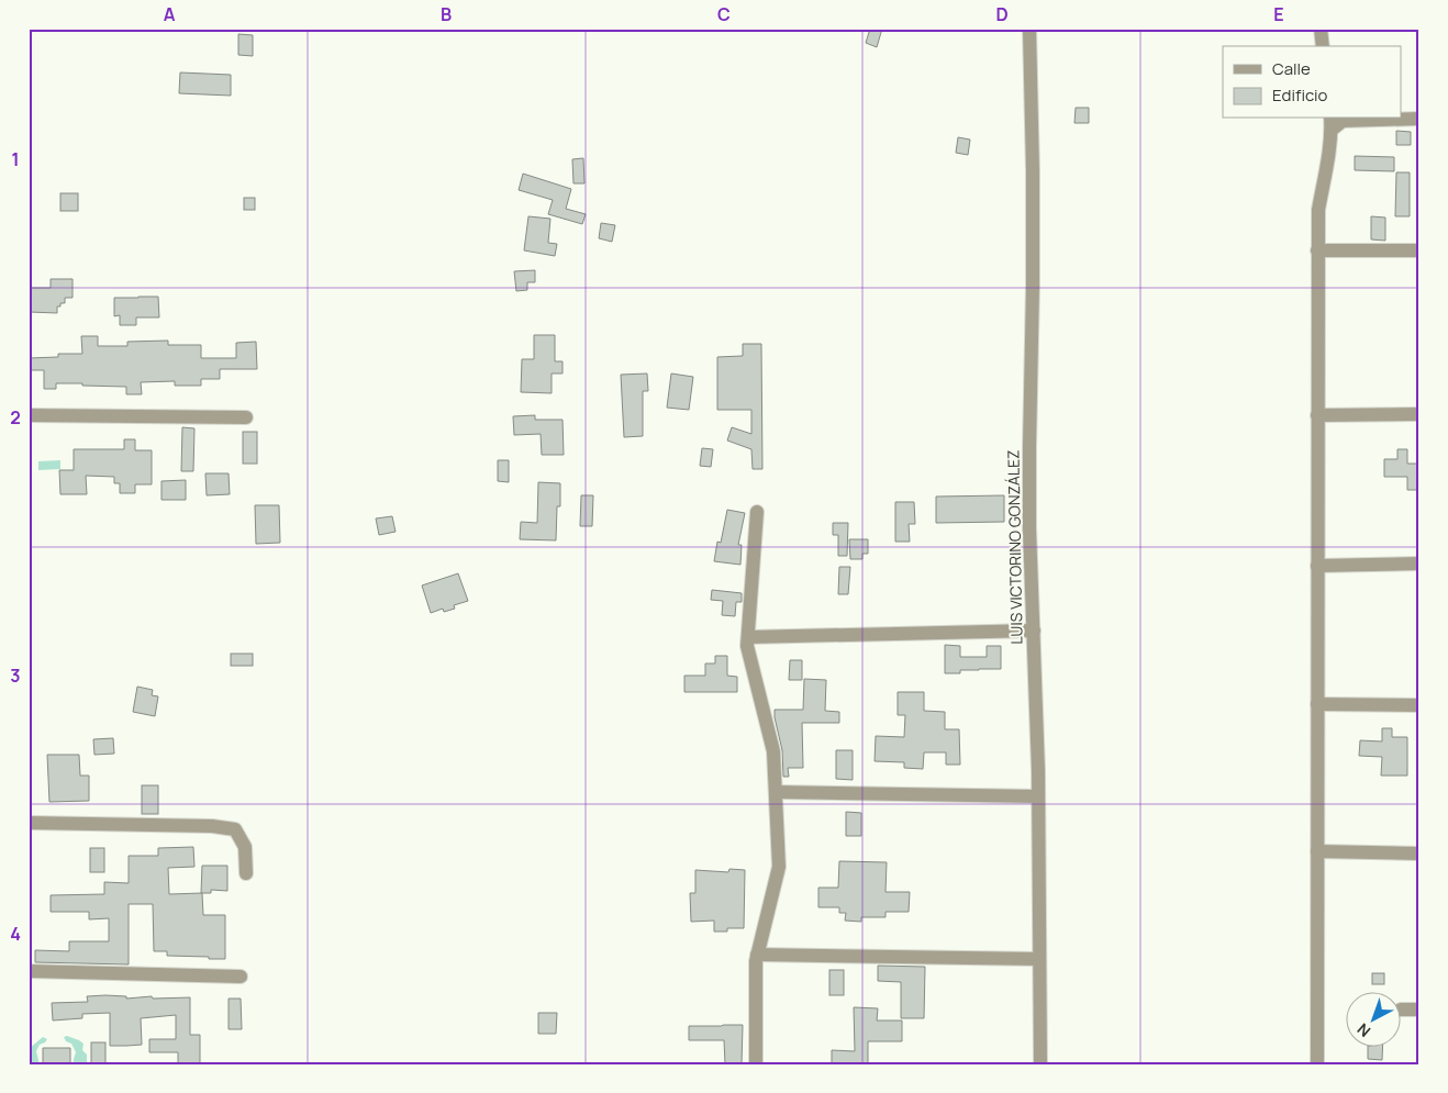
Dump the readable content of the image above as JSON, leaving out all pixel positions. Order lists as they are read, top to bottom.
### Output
{
  "streets": {
    "street": ["LUIS VICTORINO GONZÁLEZ"]
  },
  "legend": ["Calle", "Edificio"],
  "north": "bottom left",
  "grid": {
    "columns": [
      "A",
      "B",
      "C",
      "D",
      "E"
    ],
    "rows": [
      "1",
      "2",
      "3",
      "4"
    ]
  }
}
